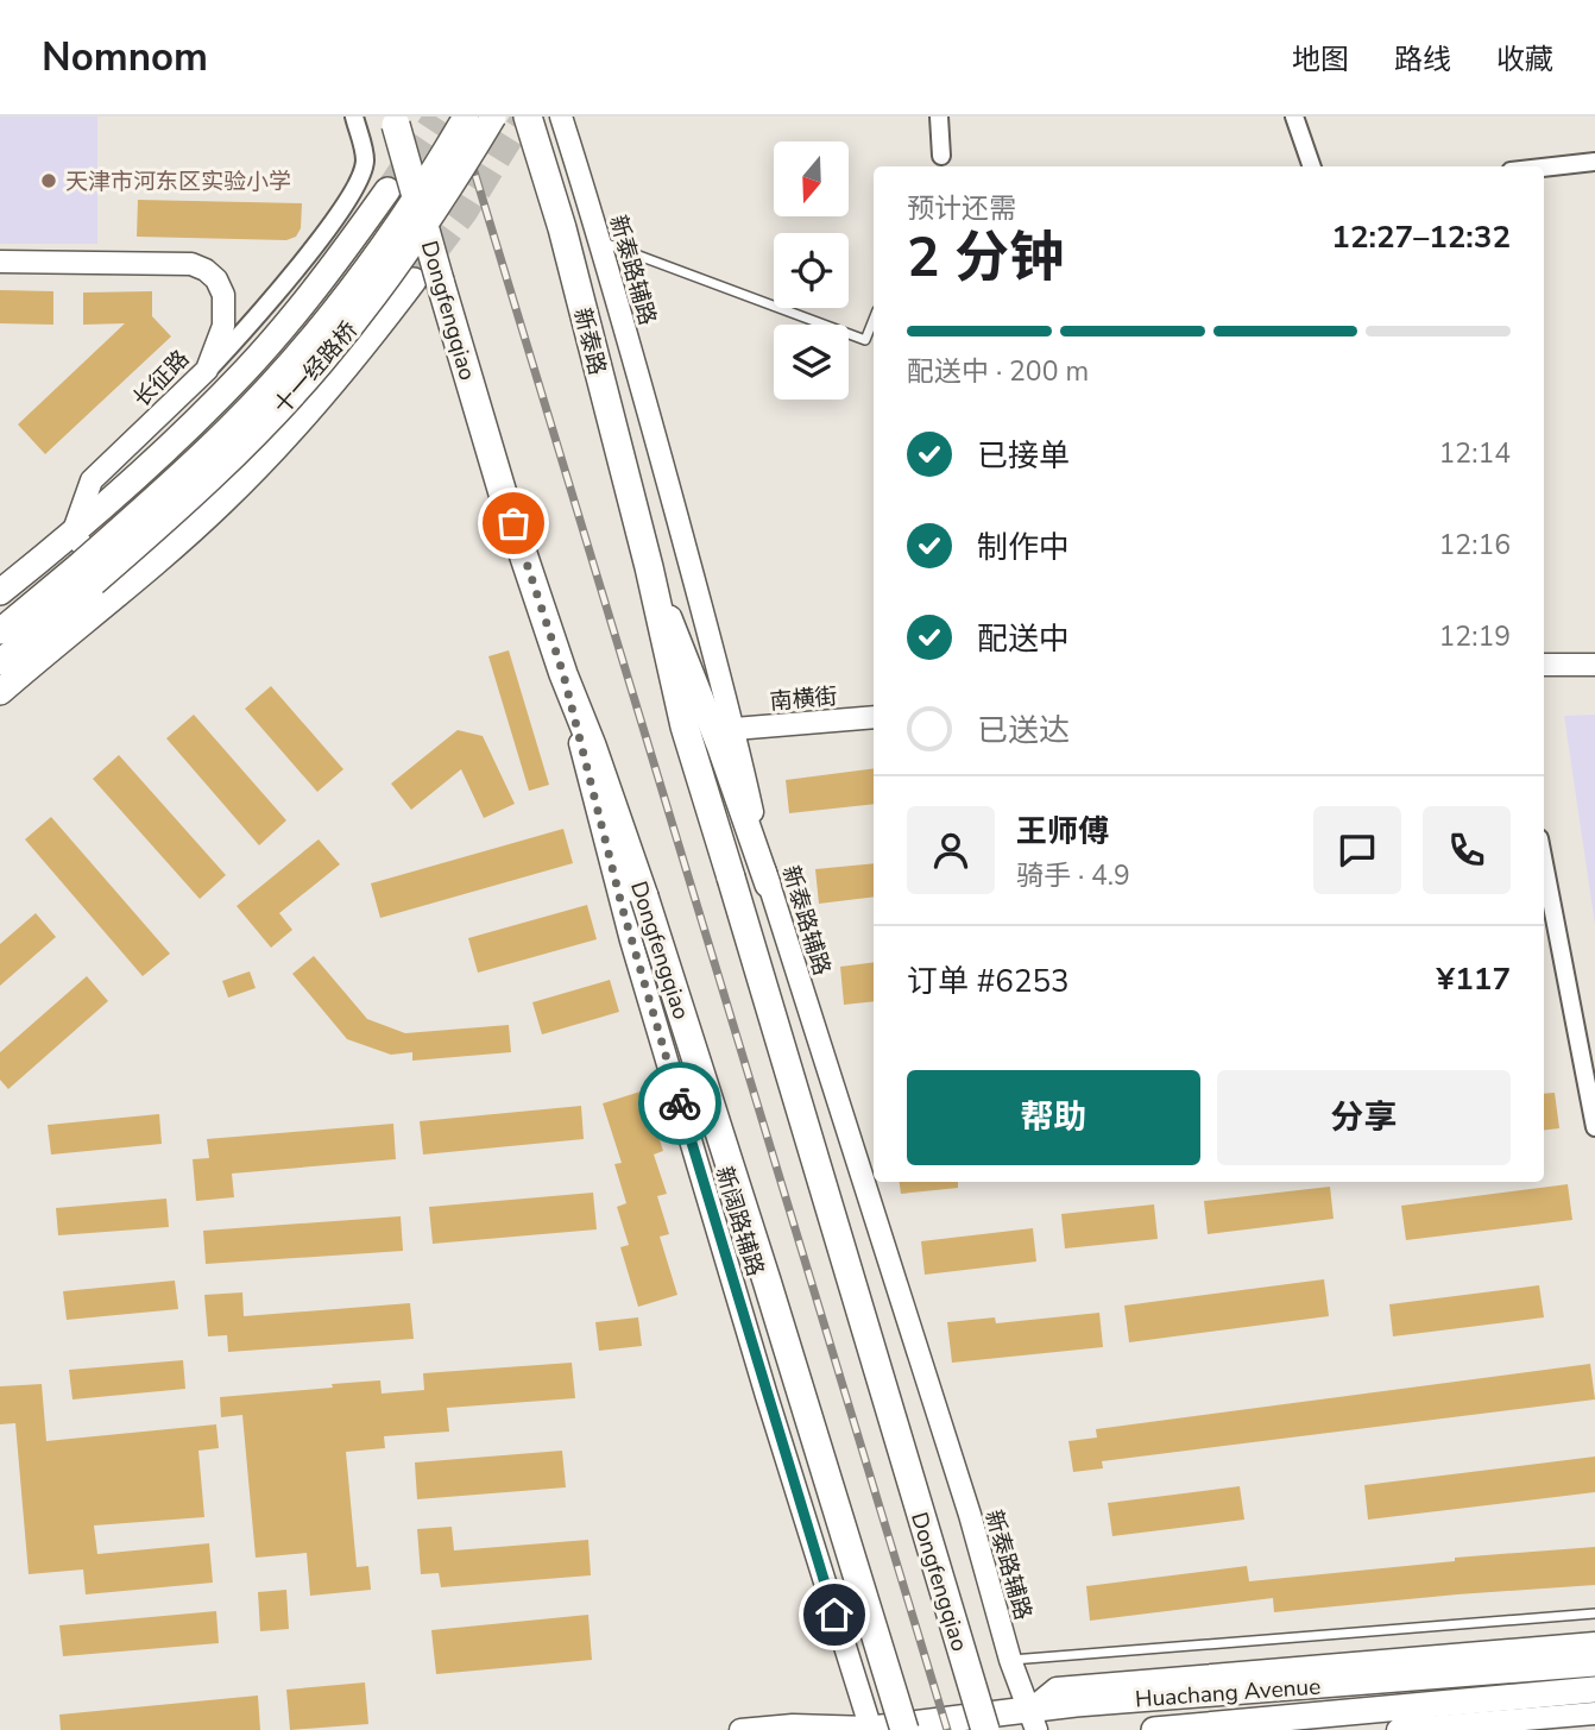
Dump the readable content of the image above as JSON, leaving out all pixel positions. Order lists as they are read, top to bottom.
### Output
{
  "streets": {
    "highway": ["Dongfengqiao", "新泰路"],
    "main road": ["十一经路桥", "Huachang Avenue"],
    "street": [
      "新泰路辅路",
      "长征路",
      "南横街",
      "新阔路辅路"
    ]
  },
  "crossings": [
    ["新泰路辅路", "南横街"],
    ["新泰路辅路", "Huachang Avenue"],
    ["Dongfengqiao", "新泰路"],
    ["Dongfengqiao", "新阔路辅路"],
    ["新阔路辅路", "Huachang Avenue"]
  ],
  "places": ["天津市河东区实验小学"],
  "north": "bottom",
  "page": {
    "header": "Nomnom",
    "nav": ["地图", "路线", "收藏"],
    "heading": ["2 分钟", "预计还需", "12:27–12:32"],
    "panel": [
      "王师傅",
      "骑手 · 4.9",
      "订单 #6253",
      "¥117"
    ],
    "bar": "配送中 · 200 m",
    "list": [
      ["已接单", "12:14"],
      ["制作中", "12:16"],
      ["配送中", "12:19"],
      "已送达"
    ],
    "buttons": ["帮助", "分享"]
  }
}
